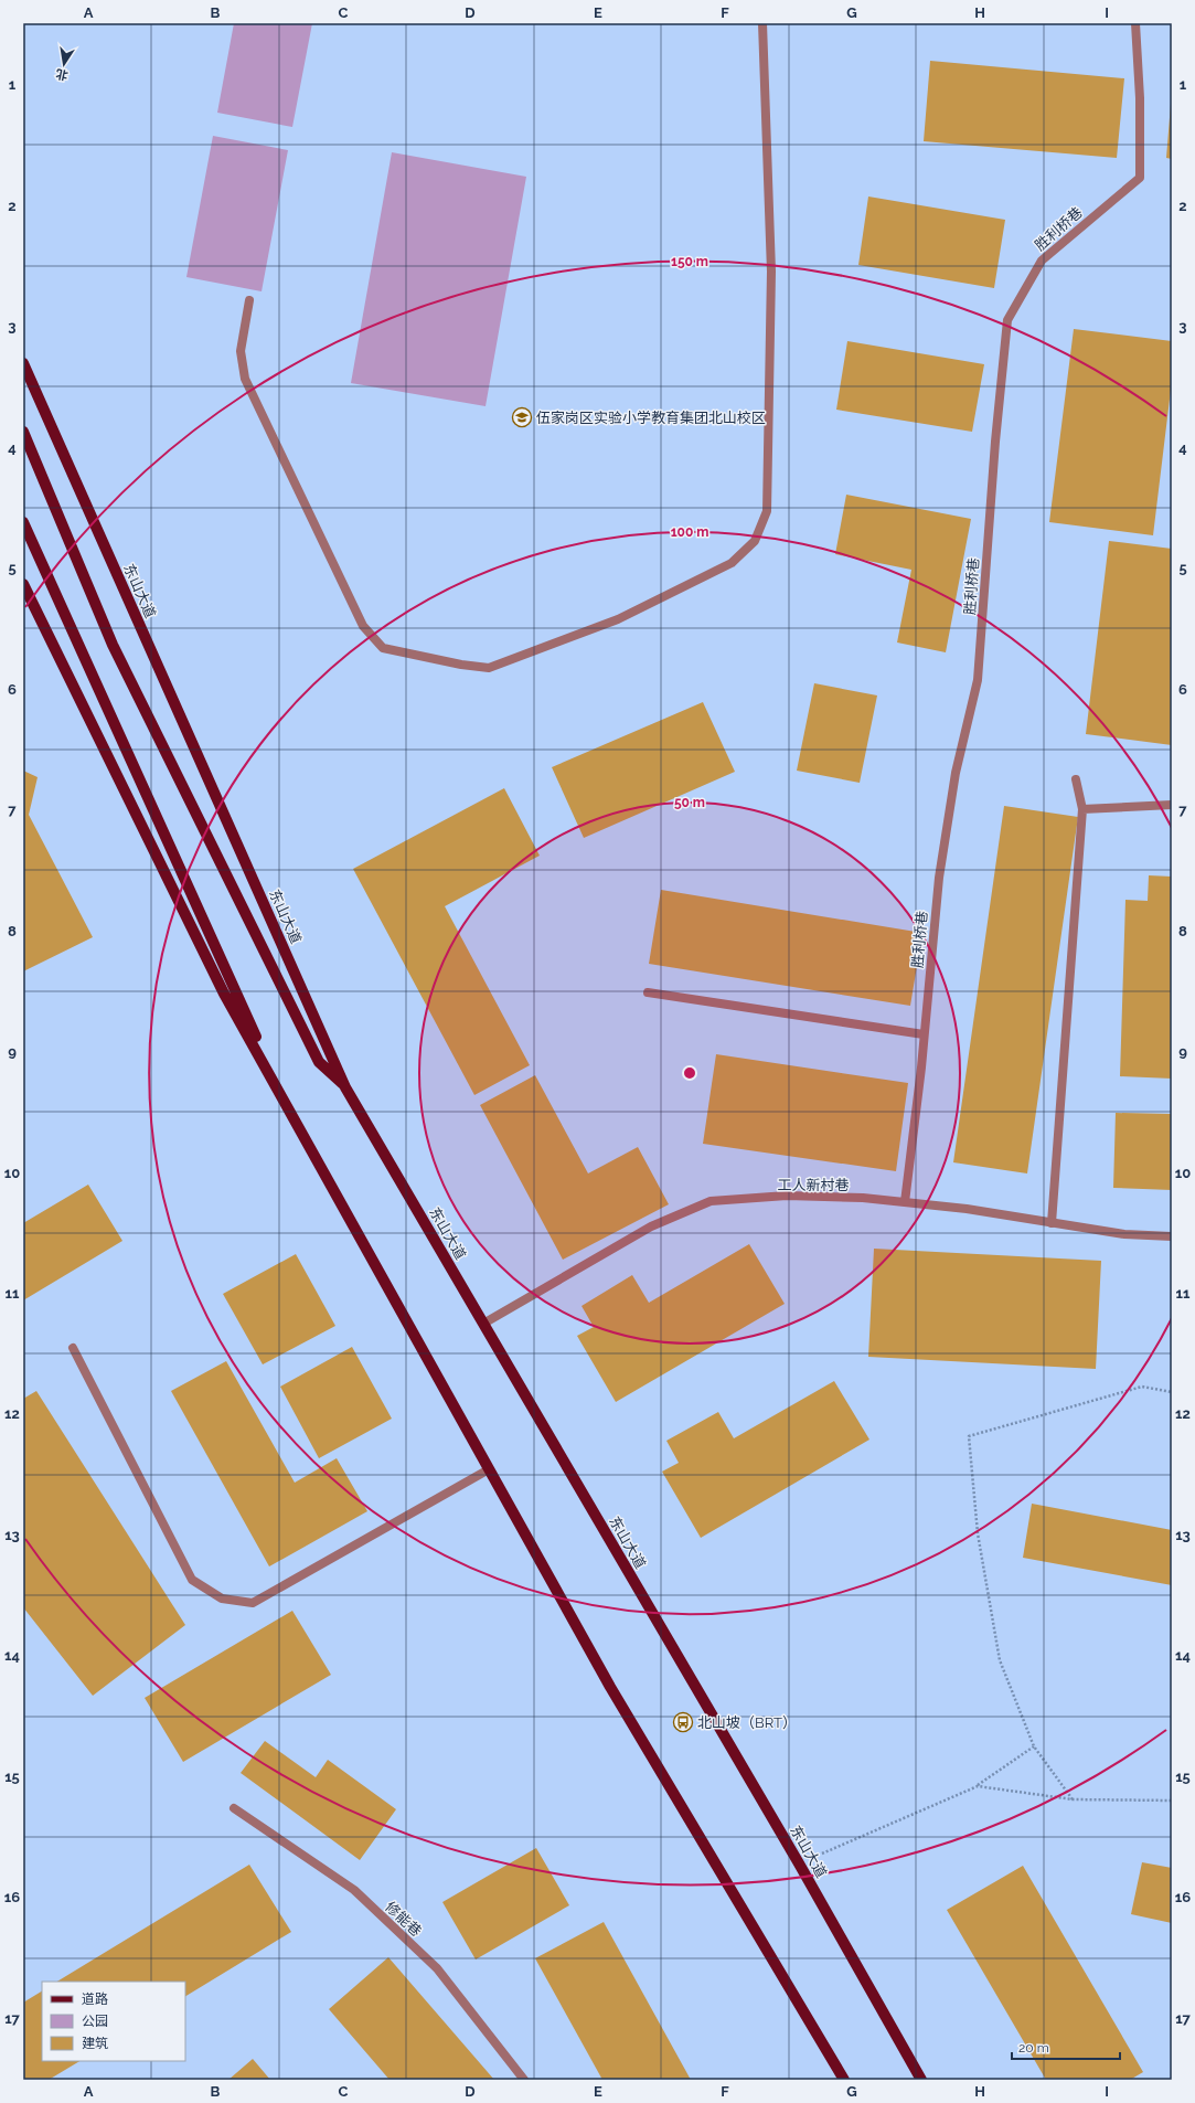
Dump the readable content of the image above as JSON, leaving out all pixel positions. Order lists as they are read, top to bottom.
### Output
{
  "streets": {
    "main road": ["东山大道"],
    "street": ["胜利桥巷", "工人新村巷", "修能巷"]
  },
  "crossings": [
    ["胜利桥巷", "工人新村巷"],
    ["东山大道", "工人新村巷"]
  ],
  "places": {
    "school or university": ["伍家岗区实验小学教育集团北山校区"],
    "bus stop": ["北山坡（BRT）"]
  },
  "legend": ["道路", "公园", "建筑"],
  "scale_bar": "20 m",
  "north": "bottom",
  "grid": {
    "columns": [
      "A",
      "B",
      "C",
      "D",
      "E",
      "F",
      "G",
      "H",
      "I"
    ],
    "rows": [
      "1",
      "2",
      "3",
      "4",
      "5",
      "6",
      "7",
      "8",
      "9",
      "10",
      "11",
      "12",
      "13",
      "14",
      "15",
      "16",
      "17"
    ]
  },
  "rings": ["150 m", "100 m", "50 m"]
}
